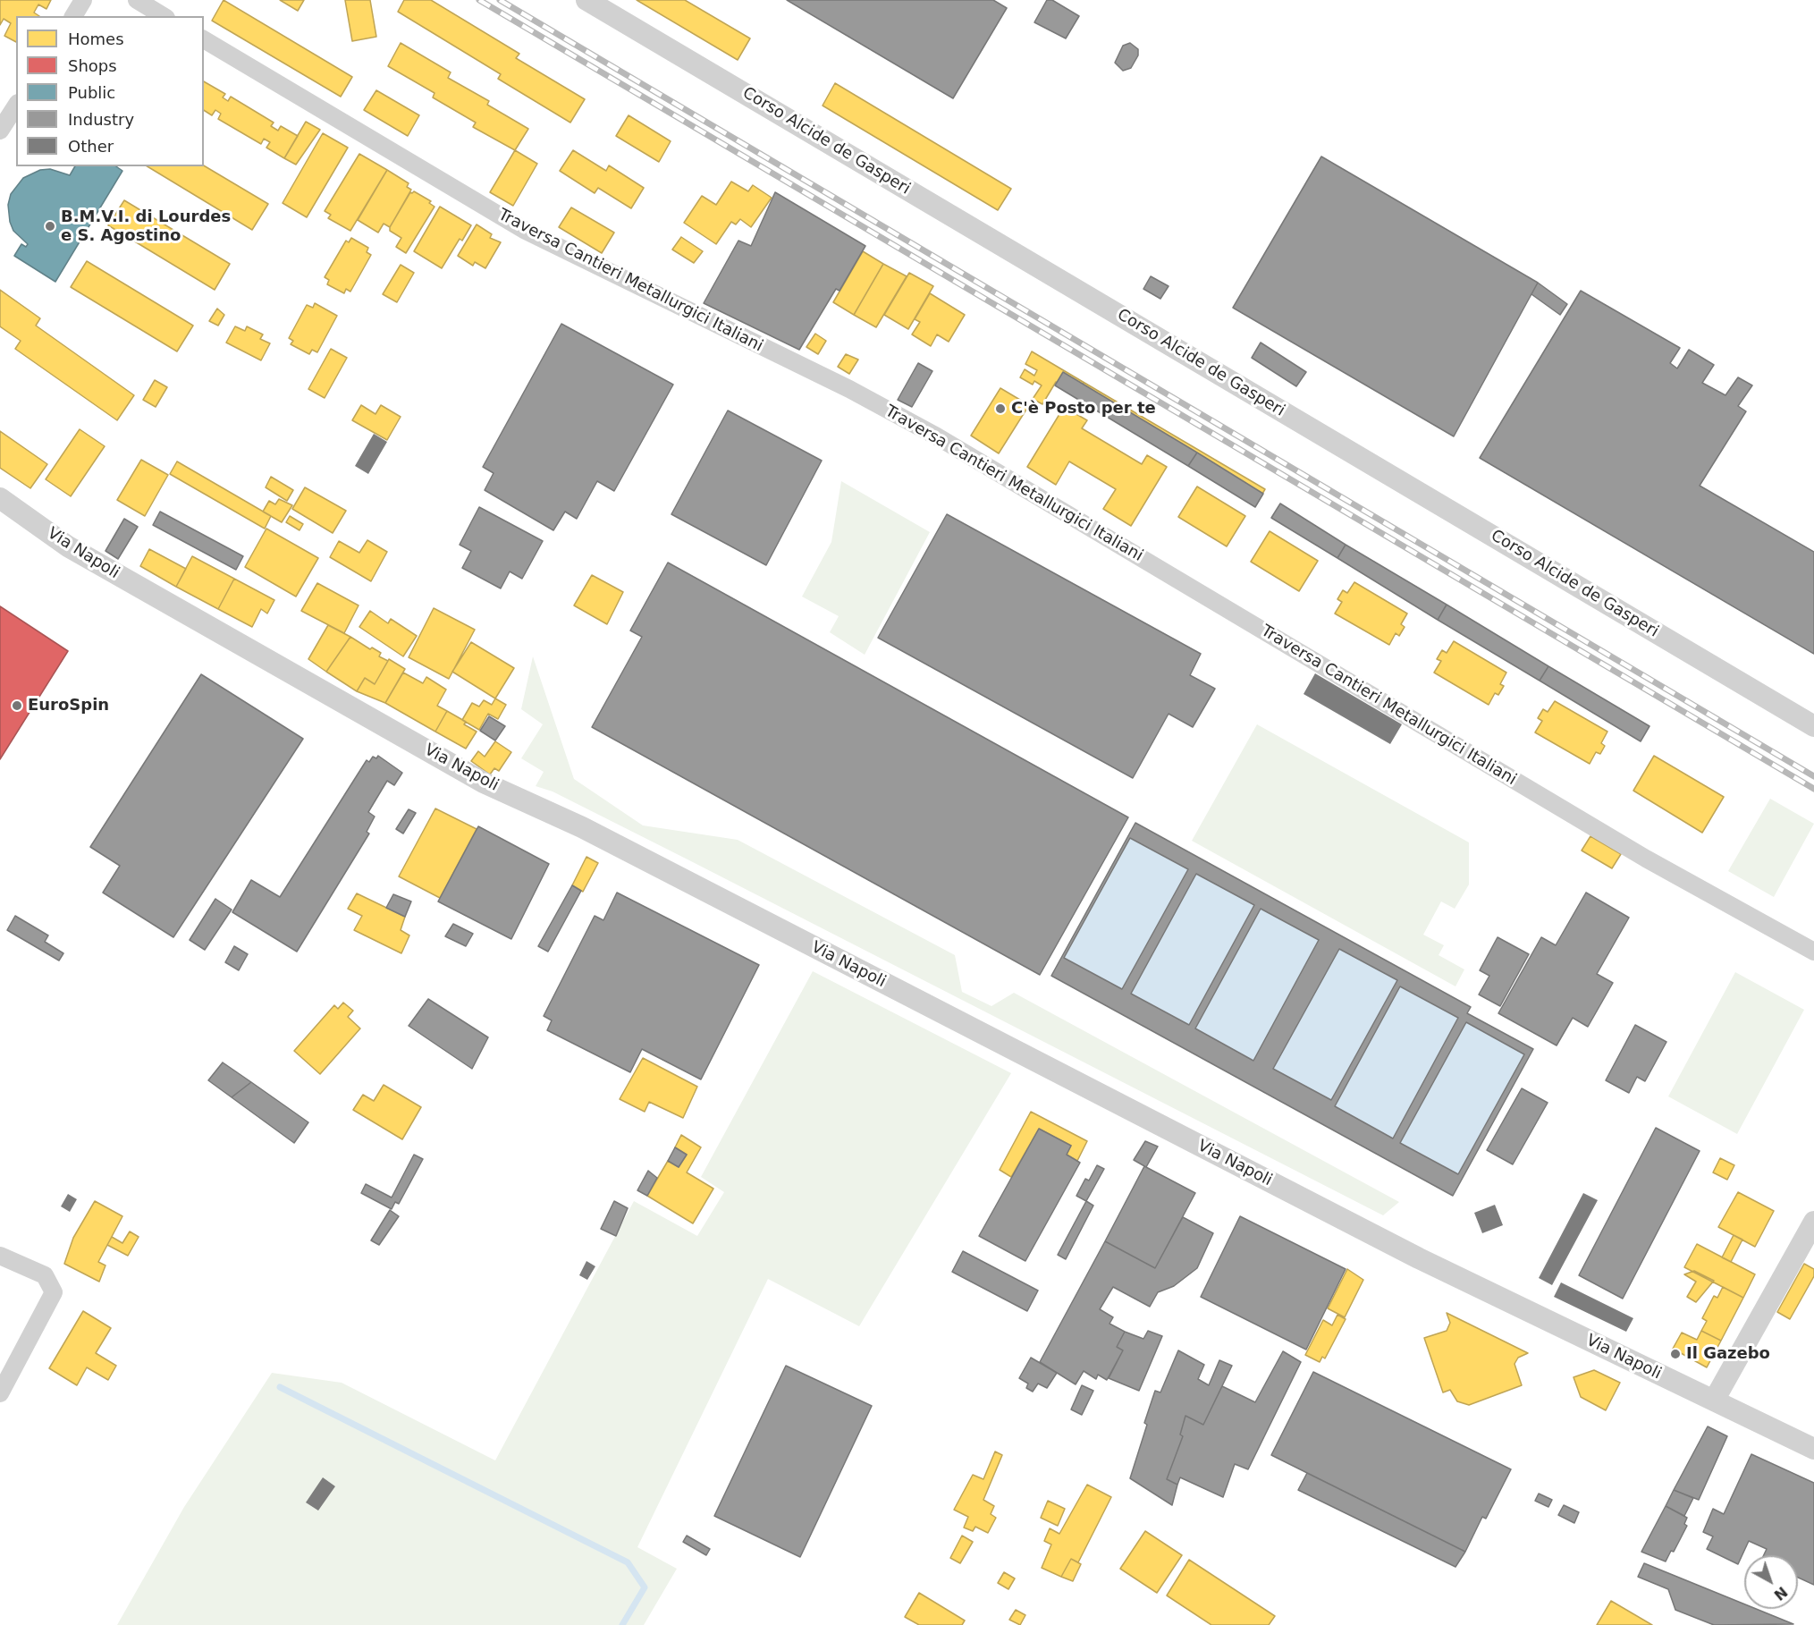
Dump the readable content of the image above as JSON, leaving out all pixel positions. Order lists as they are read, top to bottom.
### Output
{
  "streets": {
    "street": ["Corso Alcide de Gasperi", "Traversa Cantieri Metallurgici Italiani", "Via Napoli"]
  },
  "places": [
    "B.M.V.I. di Lourdes e S. Agostino",
    "C'è Posto per te",
    "EuroSpin",
    "Il Gazebo"
  ],
  "legend": [
    "Homes",
    "Shops",
    "Public",
    "Industry",
    "Other"
  ],
  "north": "bottom right"
}
